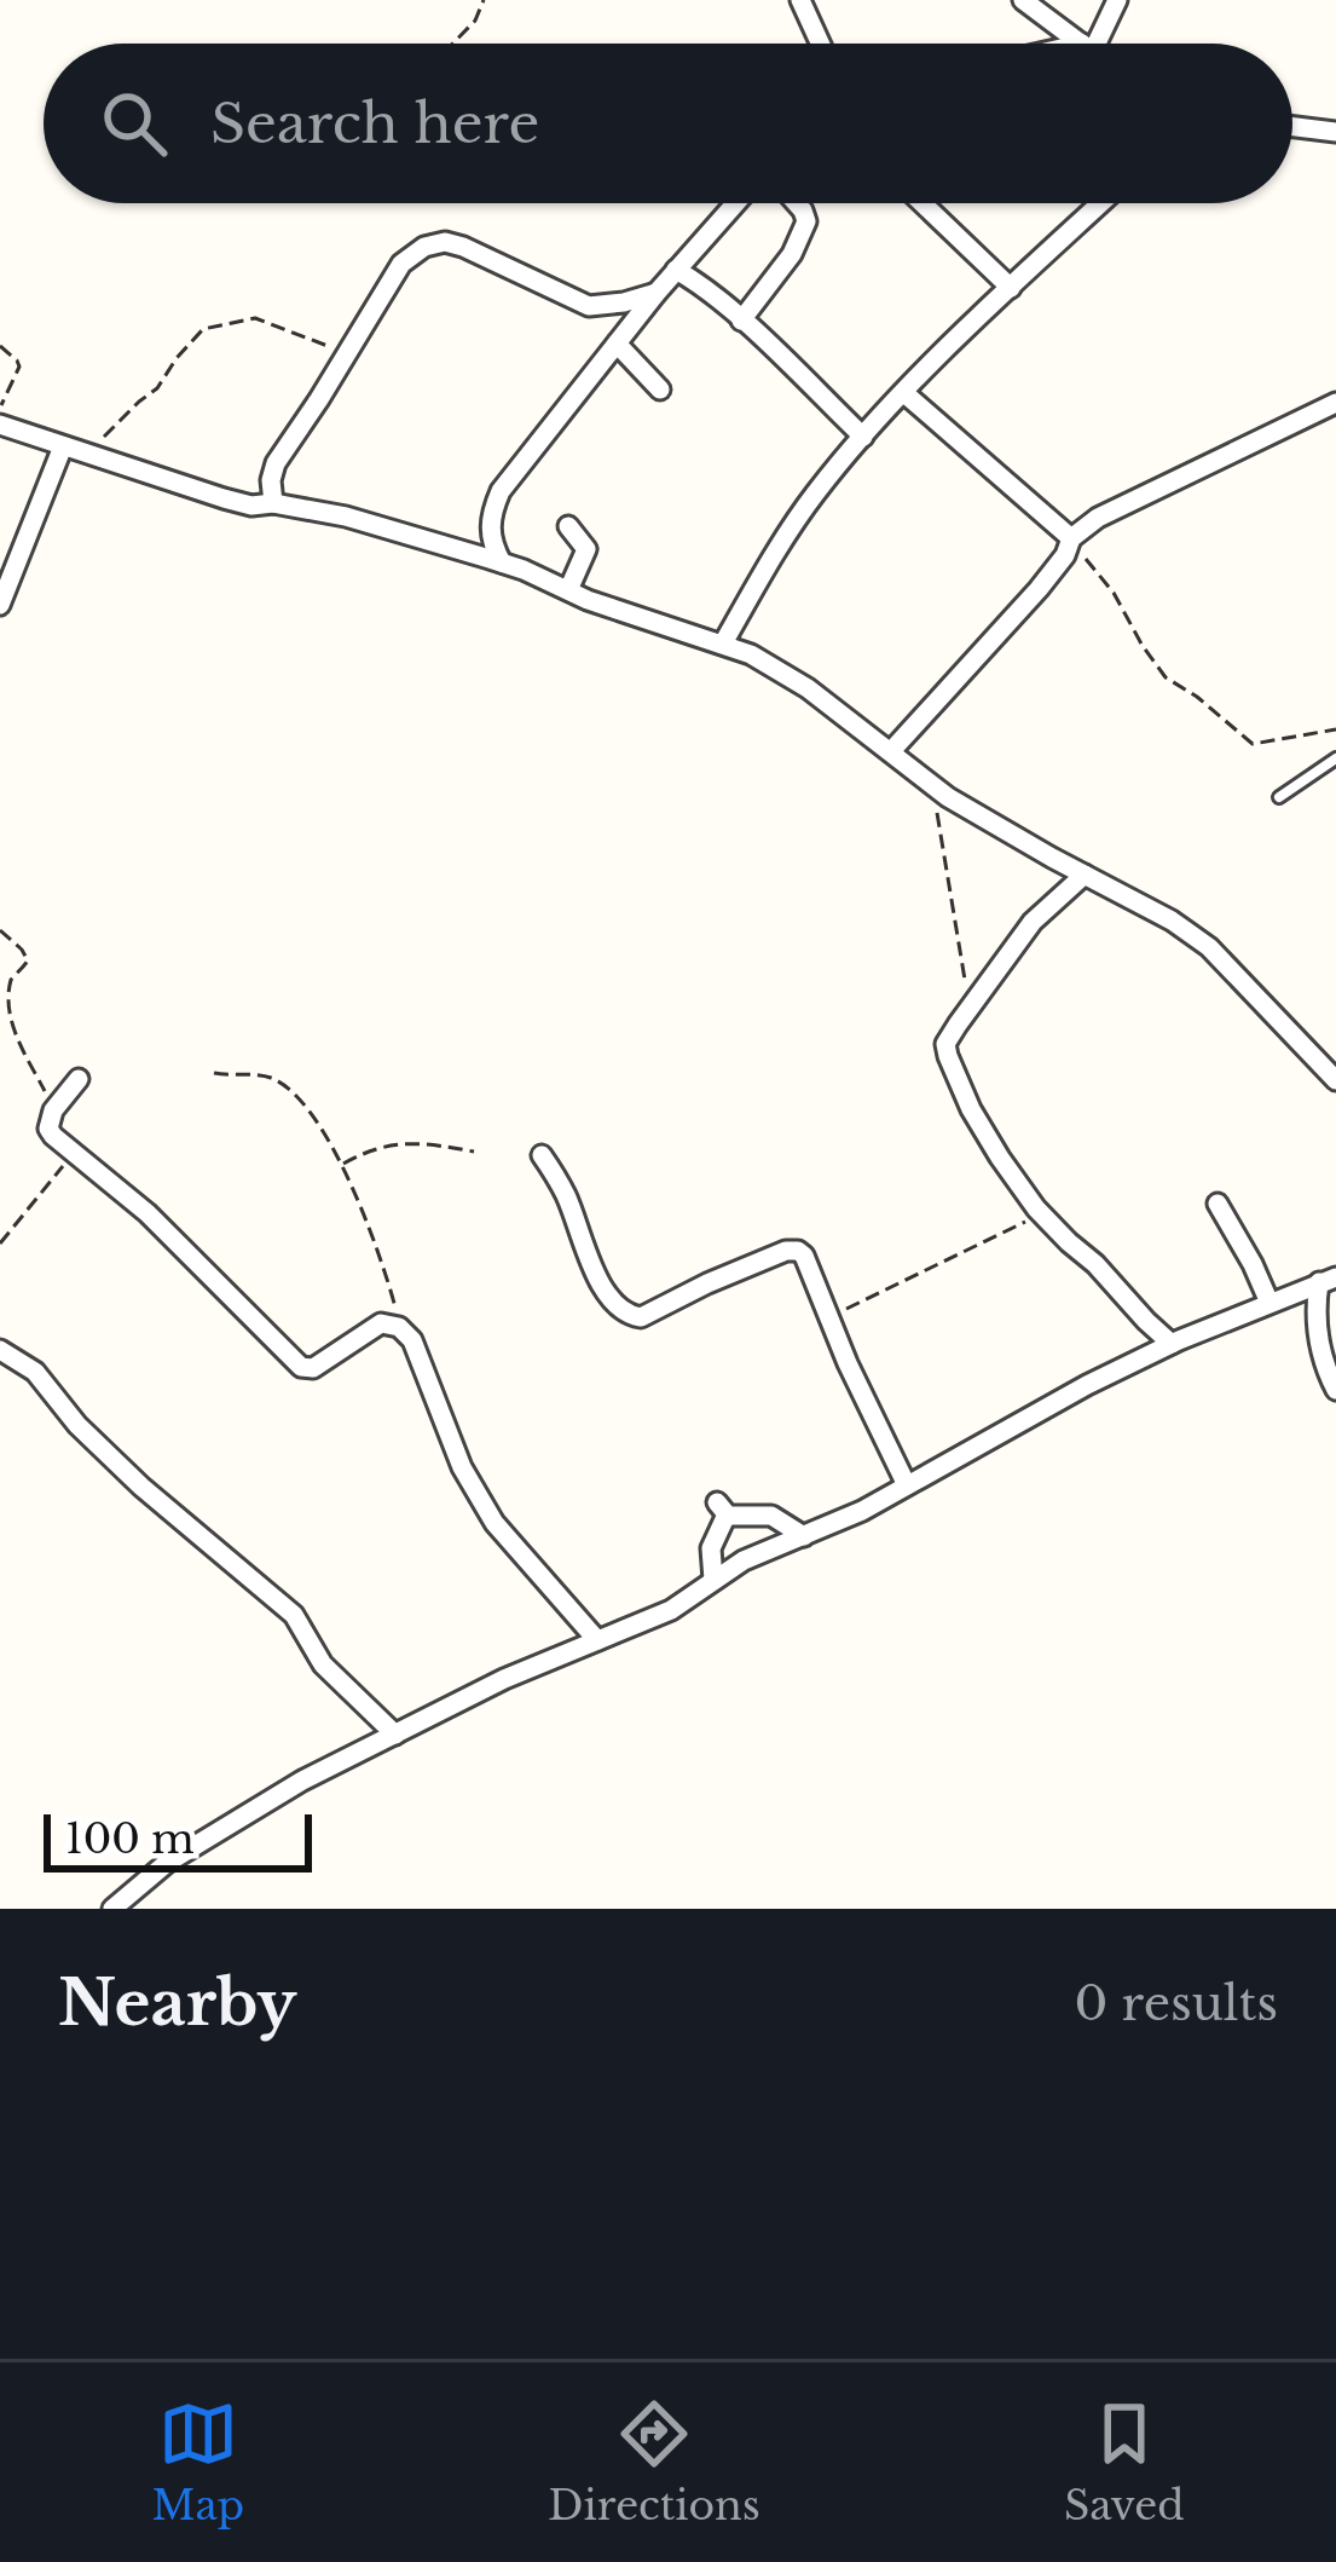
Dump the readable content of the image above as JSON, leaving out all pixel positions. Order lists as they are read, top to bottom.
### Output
{
  "scale_bar": "100 m",
  "page": {
    "search": "Search here",
    "scale": "100 m",
    "heading": ["Nearby", "0 results"],
    "nav": ["Map", "Directions", "Saved"]
  }
}
